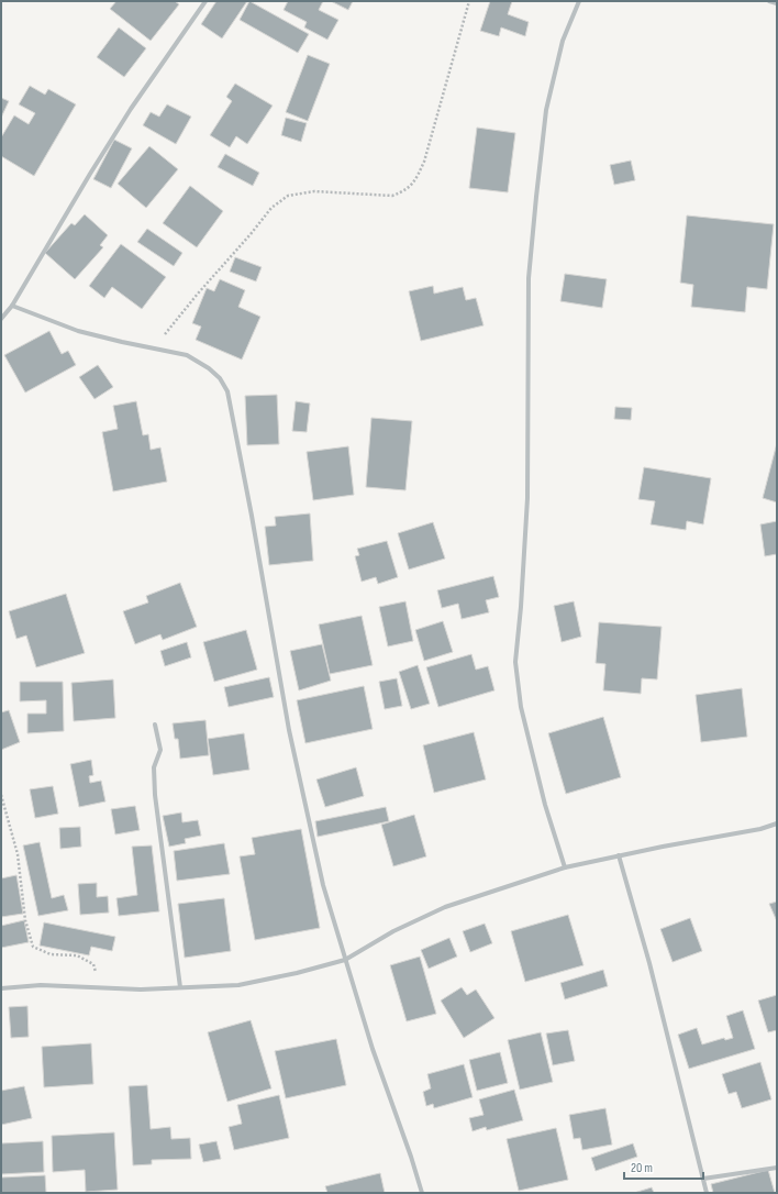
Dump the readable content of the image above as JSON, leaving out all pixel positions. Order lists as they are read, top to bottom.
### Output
{
  "scale_bar": "20 m"
}
